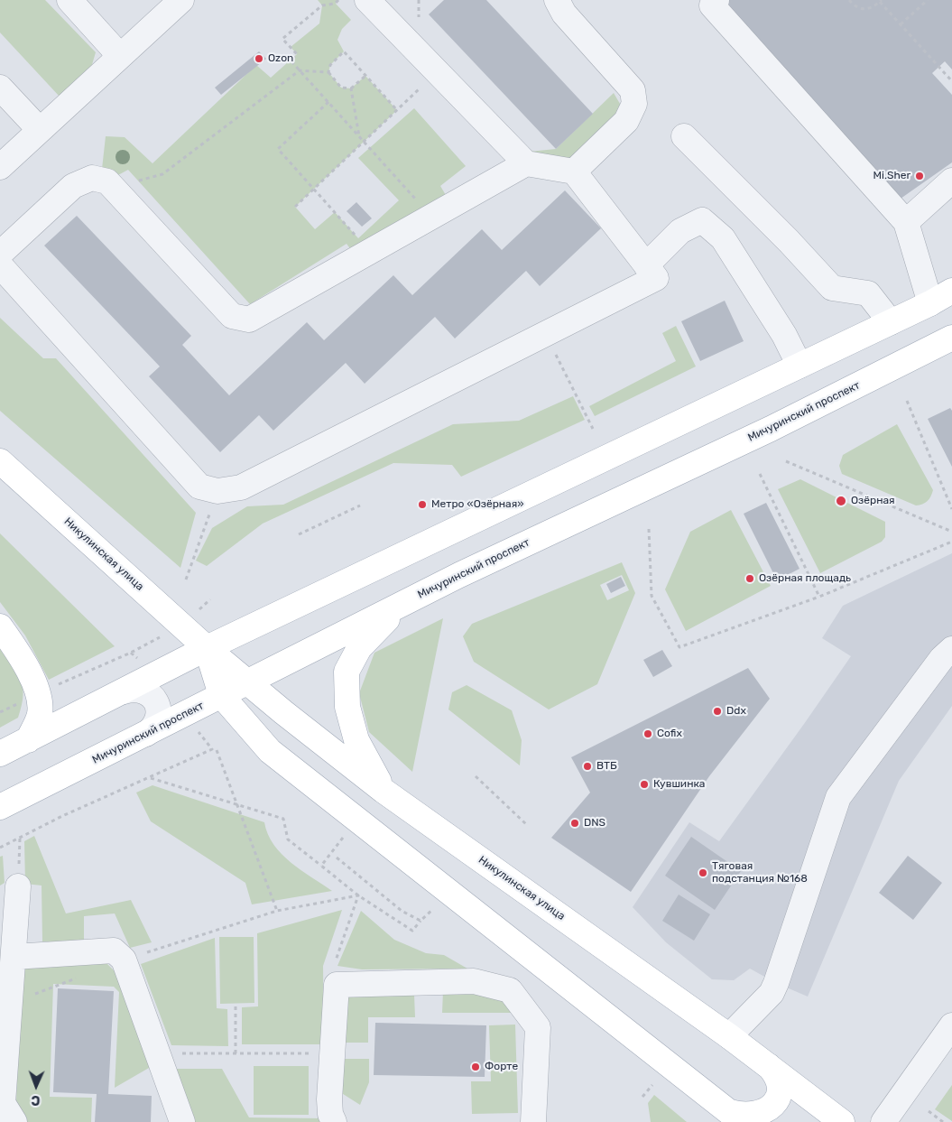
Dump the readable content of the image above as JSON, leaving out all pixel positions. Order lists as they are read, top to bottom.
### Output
{
  "streets": {
    "main road": ["Мичуринский проспект", "Никулинская улица"]
  },
  "crossings": [
    ["Мичуринский проспект", "Никулинская улица"]
  ],
  "places": [
    "Ozon",
    "Mi.Sher",
    "Озёрная",
    "Метро «Озёрная»",
    "Озёрная площадь",
    "Ddx",
    "Cofix",
    "ВТБ",
    "Кувшинка",
    "DNS",
    "Тяговая подстанция №168",
    "Форте"
  ],
  "north": "bottom"
}
